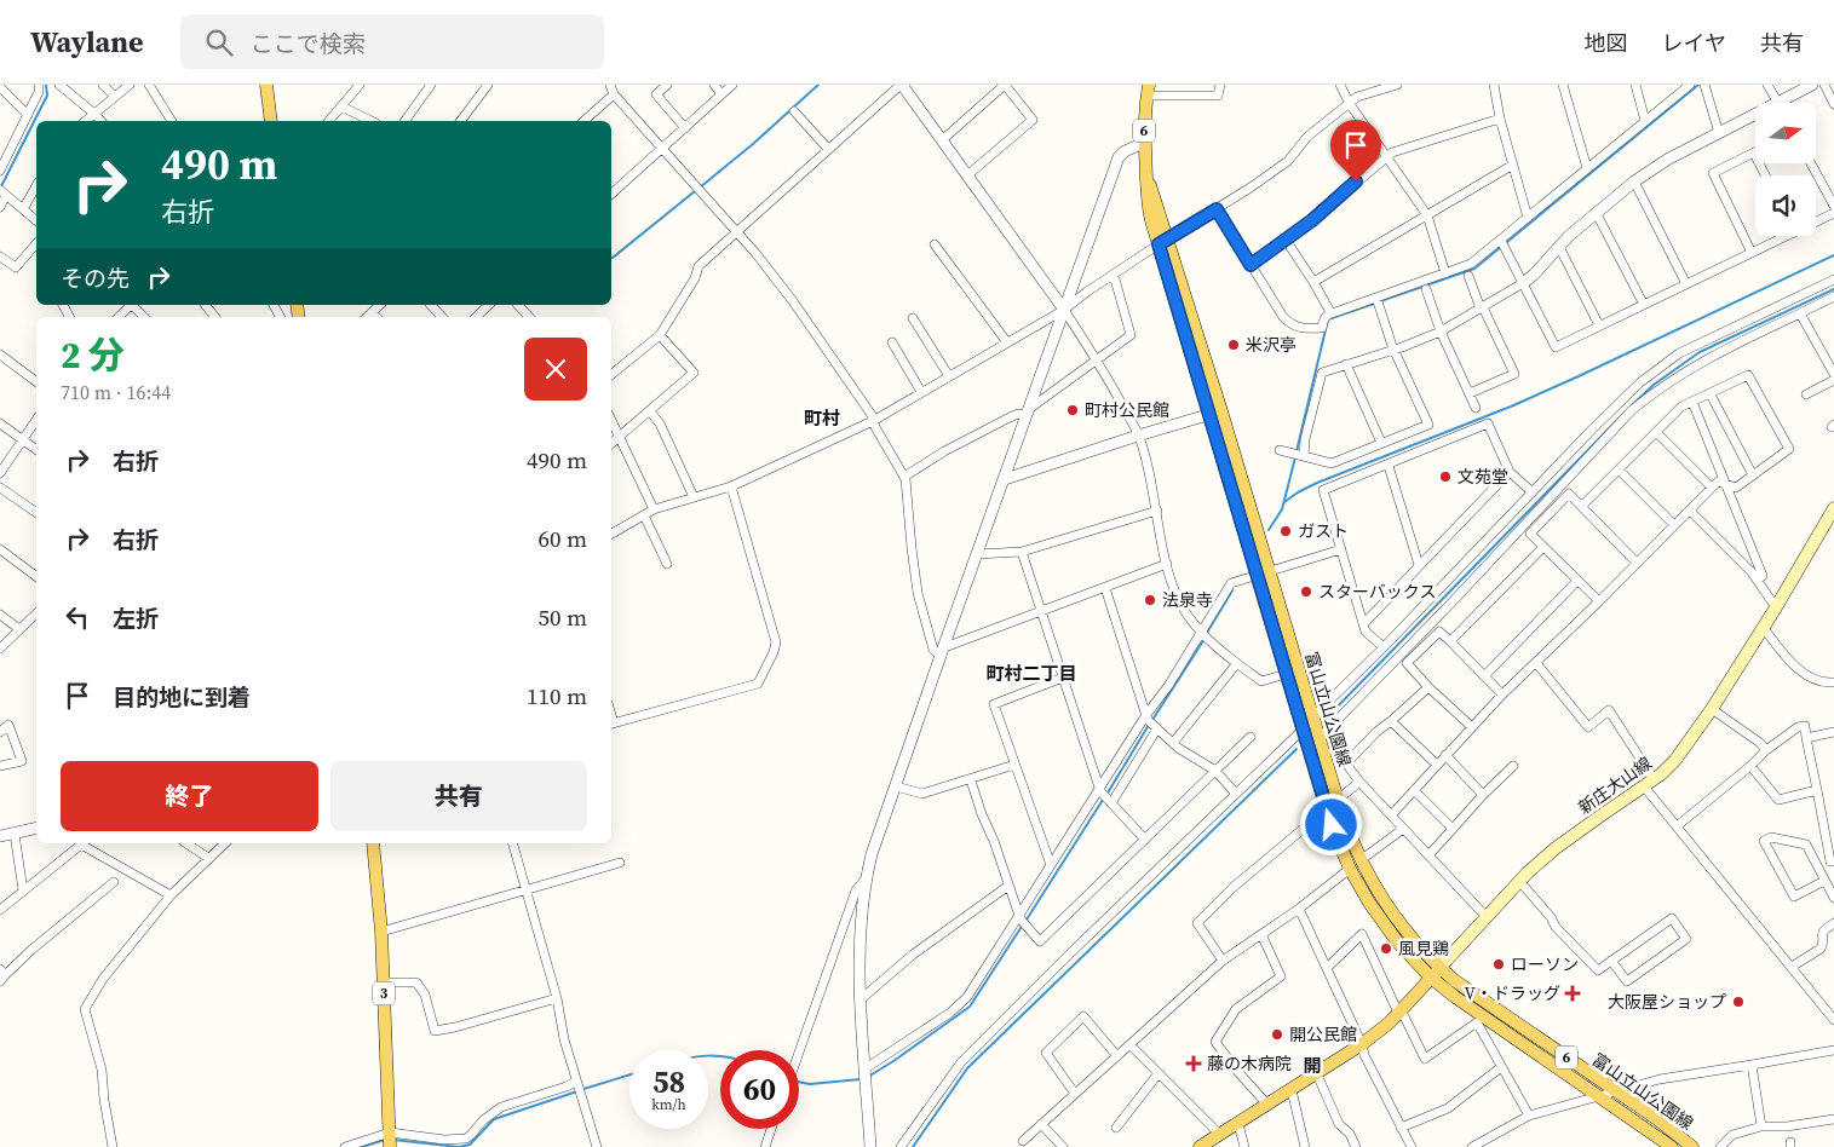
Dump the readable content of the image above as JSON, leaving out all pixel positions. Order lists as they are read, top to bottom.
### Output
{
  "streets": {
    "main road": [
      "6",
      "富山立山公園線",
      "新庄大山線",
      "3"
    ]
  },
  "crossings": [
    ["富山立山公園線", "新庄大山線"]
  ],
  "districts": ["町村", "町村二丁目", "開"],
  "places": {
    "other": [
      "米沢亭",
      "町村公民館",
      "文苑堂",
      "ガスト",
      "スターバックス",
      "法泉寺",
      "風見鶏",
      "ローソン",
      "大阪屋ショップ",
      "開公民館"
    ],
    "health": ["V・ドラッグ", "藤の木病院"]
  },
  "north": "right",
  "page": {
    "header": "Waylane",
    "search": "ここで検索",
    "nav": ["地図", "レイヤ", "共有"],
    "turn": ["490 m", "右折"],
    "then": "その先",
    "heading": ["2 分", "710 m · 16:44"],
    "list": [
      {
        "name": "右折",
        "value": "490 m"
      },
      {
        "name": "右折",
        "value": "60 m"
      },
      {
        "name": "左折",
        "value": "50 m"
      },
      {
        "name": "目的地に到着",
        "value": "110 m"
      }
    ],
    "buttons": ["終了", "共有"],
    "speed": "58 km/h",
    "limit": "60"
  }
}
